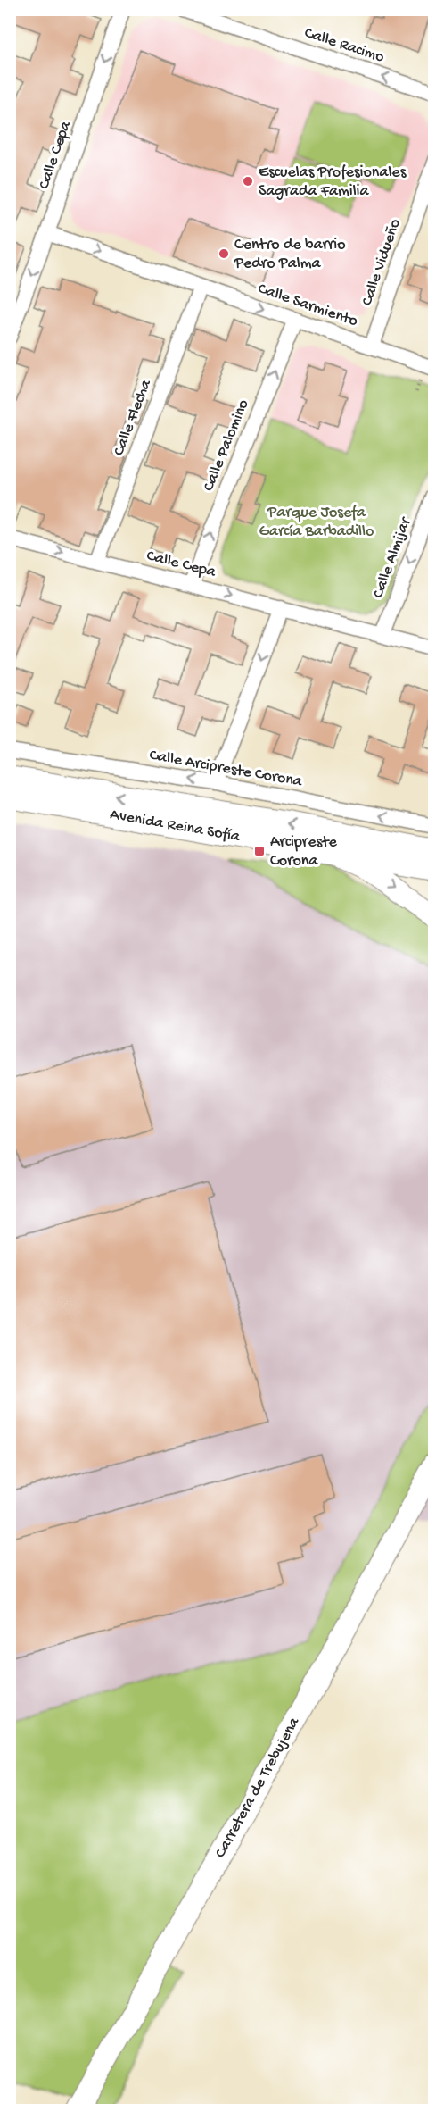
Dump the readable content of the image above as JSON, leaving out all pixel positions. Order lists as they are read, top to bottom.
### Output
{
  "streets": {
    "main road": ["Avenida Reina Sofía", "Carretera de Trebujena"],
    "street": [
      "Calle Racimo",
      "Calle Cepa",
      "Calle Vidueño",
      "Calle Sarmiento",
      "Calle Flecha",
      "Calle Palomino",
      "Calle Almijar",
      "Calle Arcipreste Corona"
    ]
  },
  "crossings": [
    ["Calle Cepa", "Calle Sarmiento"],
    ["Calle Cepa", "Calle Flecha"],
    ["Calle Cepa", "Calle Palomino"],
    ["Calle Cepa", "Calle Almijar"],
    ["Calle Vidueño", "Calle Sarmiento"],
    ["Calle Sarmiento", "Calle Flecha"],
    ["Calle Sarmiento", "Calle Palomino"]
  ],
  "one_way": [
    "Calle Racimo",
    "Calle Sarmiento",
    "Calle Palomino",
    "Calle Almijar",
    "Calle Arcipreste Corona"
  ],
  "parks": ["Parque Josefa García Barbadillo"],
  "places": {
    "other": ["Escuelas Profesionales Sagrada Familia", "Centro de barrio Pedro Palma"],
    "transit": ["Arcipreste Corona"]
  }
}
